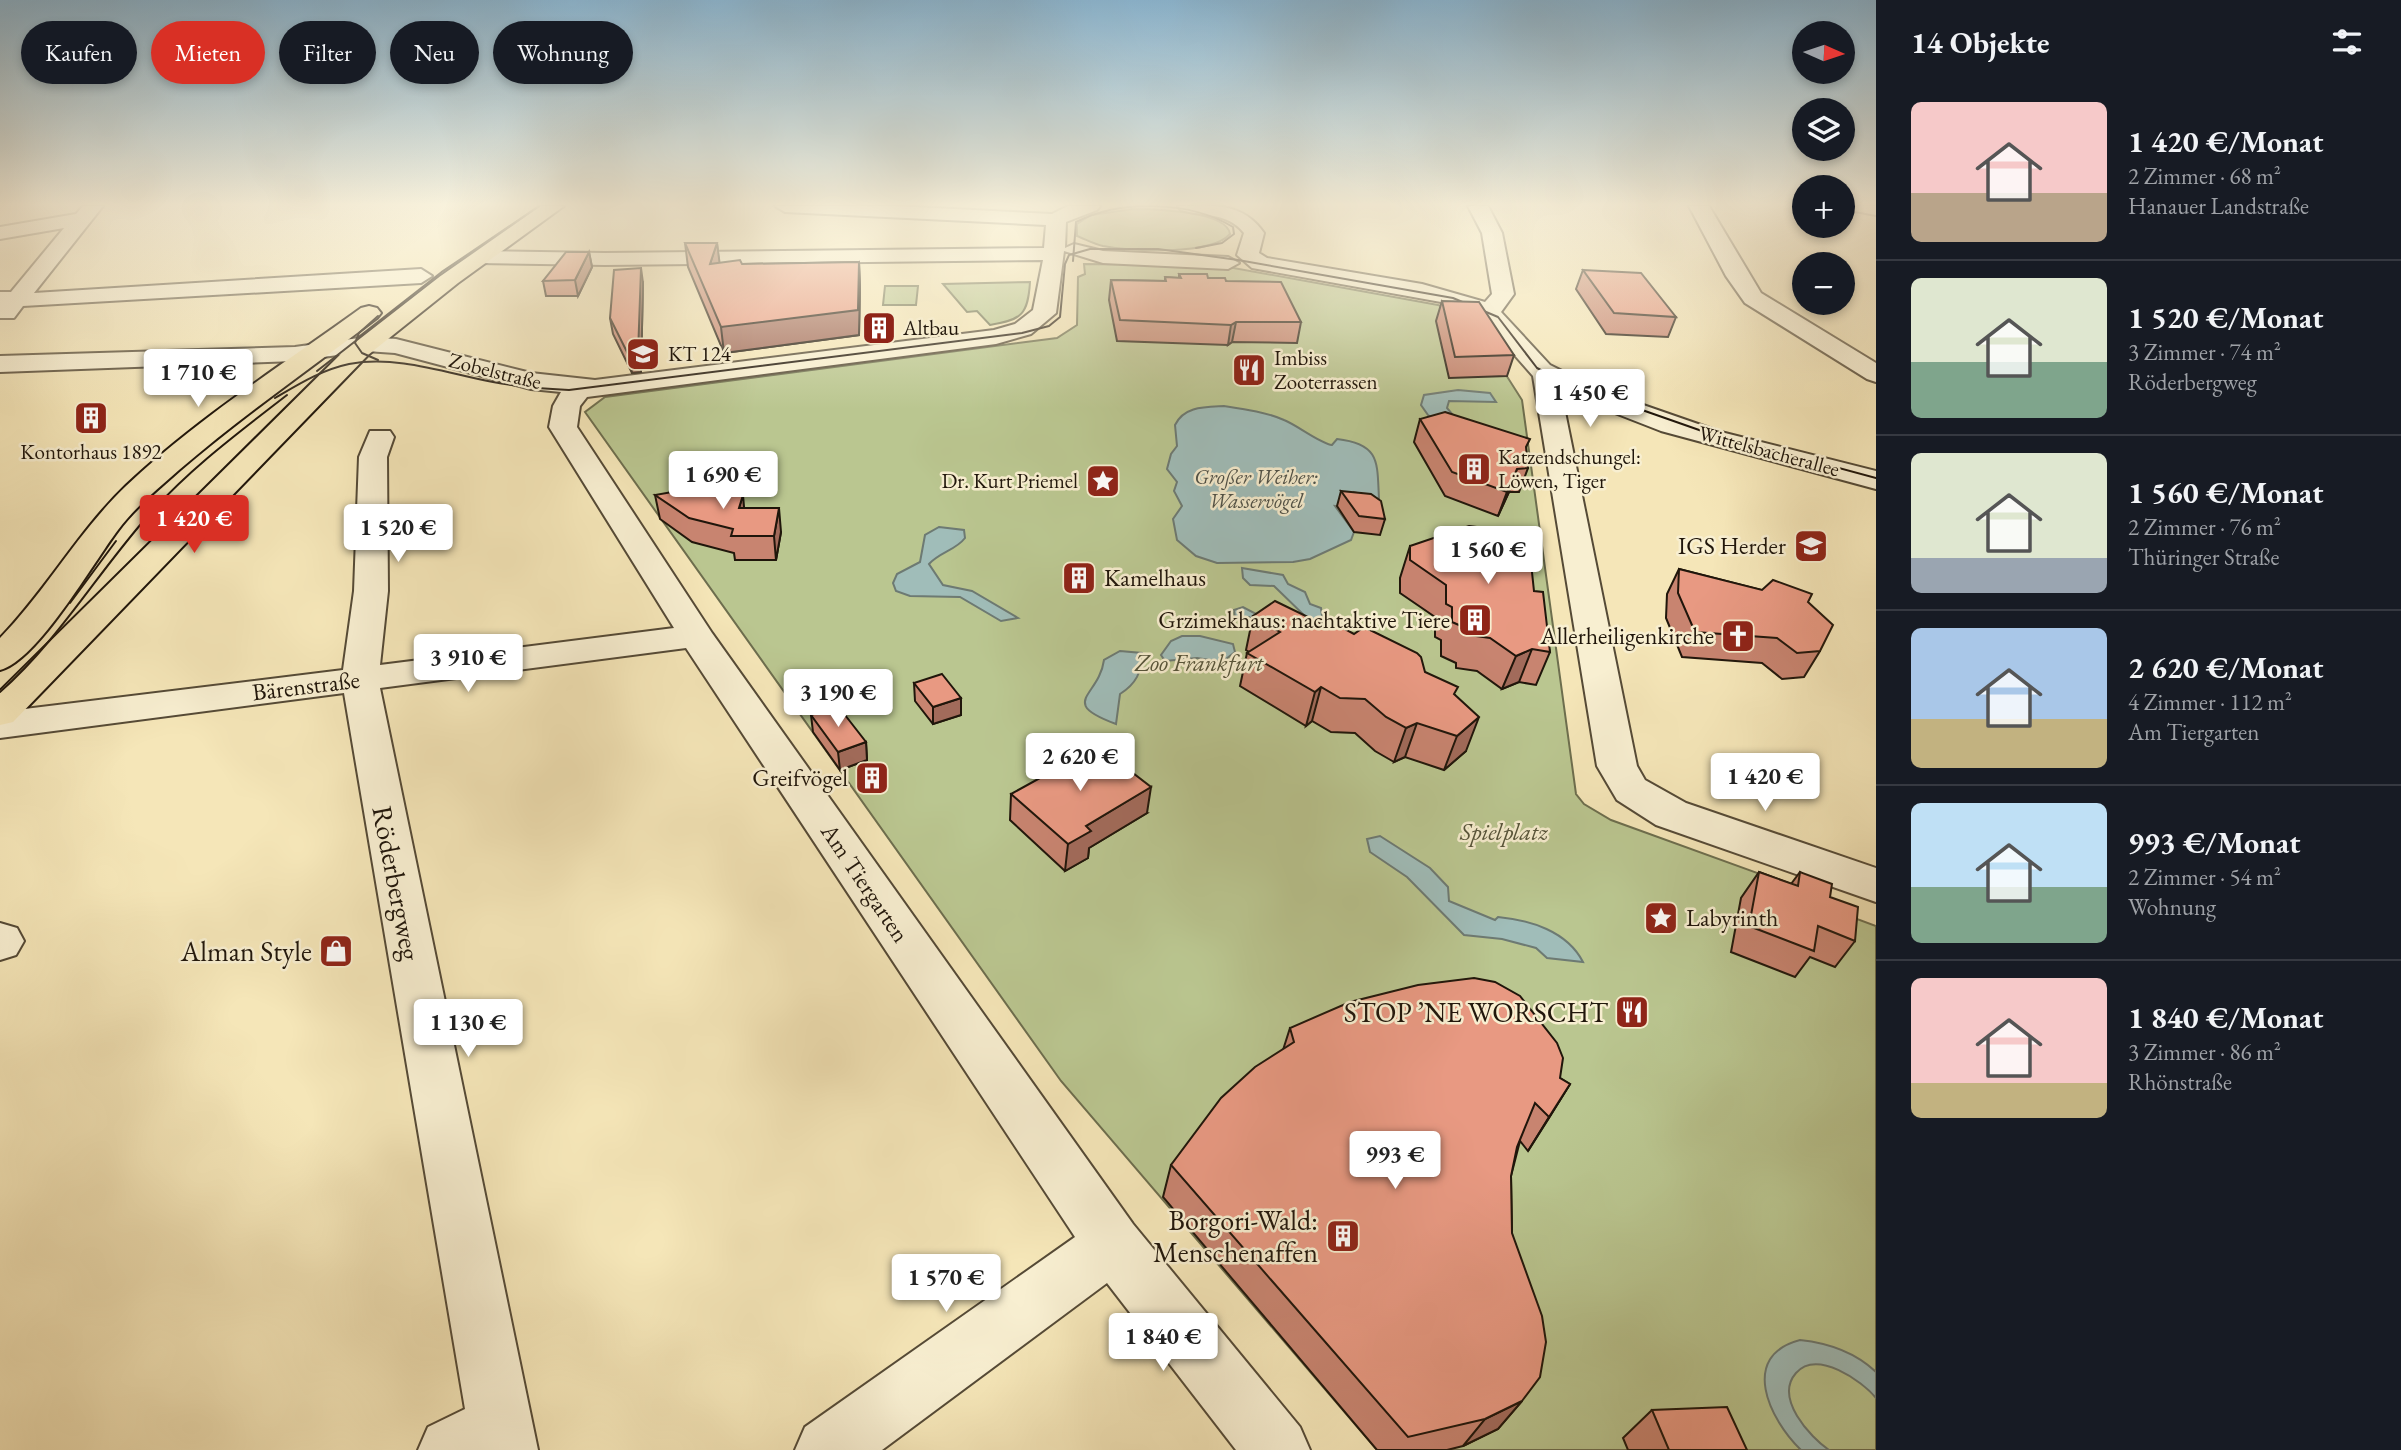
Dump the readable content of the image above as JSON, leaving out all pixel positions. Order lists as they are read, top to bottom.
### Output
{
  "streets": {
    "street": [
      "Zobelstraße",
      "Wittelsbacherallee",
      "Bärenstraße",
      "Röderbergweg",
      "Am Tiergarten"
    ]
  },
  "crossings": [
    ["Zobelstraße", "Am Tiergarten"],
    ["Bärenstraße", "Röderbergweg"],
    ["Bärenstraße", "Am Tiergarten"]
  ],
  "water": ["Großer Weiher: Wasservögel"],
  "parks": ["Zoo Frankfurt", "Spielplatz"],
  "places": {
    "building": [
      "Altbau",
      "Kontorhaus 1892",
      "Katzendschungel: Löwen, Tiger",
      "Kamelhaus",
      "Grzimekhaus: nachtaktive Tiere",
      "Greifvögel",
      "Borgori-Wald: Menschenaffen"
    ],
    "school or university": ["KT 124", "IGS Herder"],
    "restaurant": ["Imbiss Zooterrassen", "STOP ’NE WORSCHT"],
    "place": ["Dr. Kurt Priemel", "Labyrinth"],
    "church": ["Allerheiligenkirche"],
    "shop": ["Alman Style"]
  },
  "north": "right",
  "page": {
    "heading": "14 Objekte",
    "map_buttons": ["+", "−"],
    "chip": [
      "Kaufen",
      "Mieten",
      "Filter",
      "Neu",
      "Wohnung"
    ],
    "list": [
      {
        "name": "1 420 €/Monat",
        "note": "2 Zimmer · 68 m² · Hanauer Landstraße"
      },
      {
        "name": "1 520 €/Monat",
        "note": "3 Zimmer · 74 m² · Röderbergweg"
      },
      {
        "name": "1 560 €/Monat",
        "note": "2 Zimmer · 76 m² · Thüringer Straße"
      },
      {
        "name": "2 620 €/Monat",
        "note": "4 Zimmer · 112 m² · Am Tiergarten"
      },
      {
        "name": "993 €/Monat",
        "note": "2 Zimmer · 54 m² · Wohnung"
      },
      {
        "name": "1 840 €/Monat",
        "note": "3 Zimmer · 86 m² · Rhönstraße"
      }
    ],
    "price": [
      "1 710 €",
      "1 450 €",
      "1 690 €",
      "1 420 €",
      "1 520 €",
      "1 560 €",
      "3 910 €",
      "3 190 €",
      "2 620 €",
      "1 420 €",
      "1 130 €",
      "993 €",
      "1 570 €",
      "1 840 €"
    ]
  }
}
